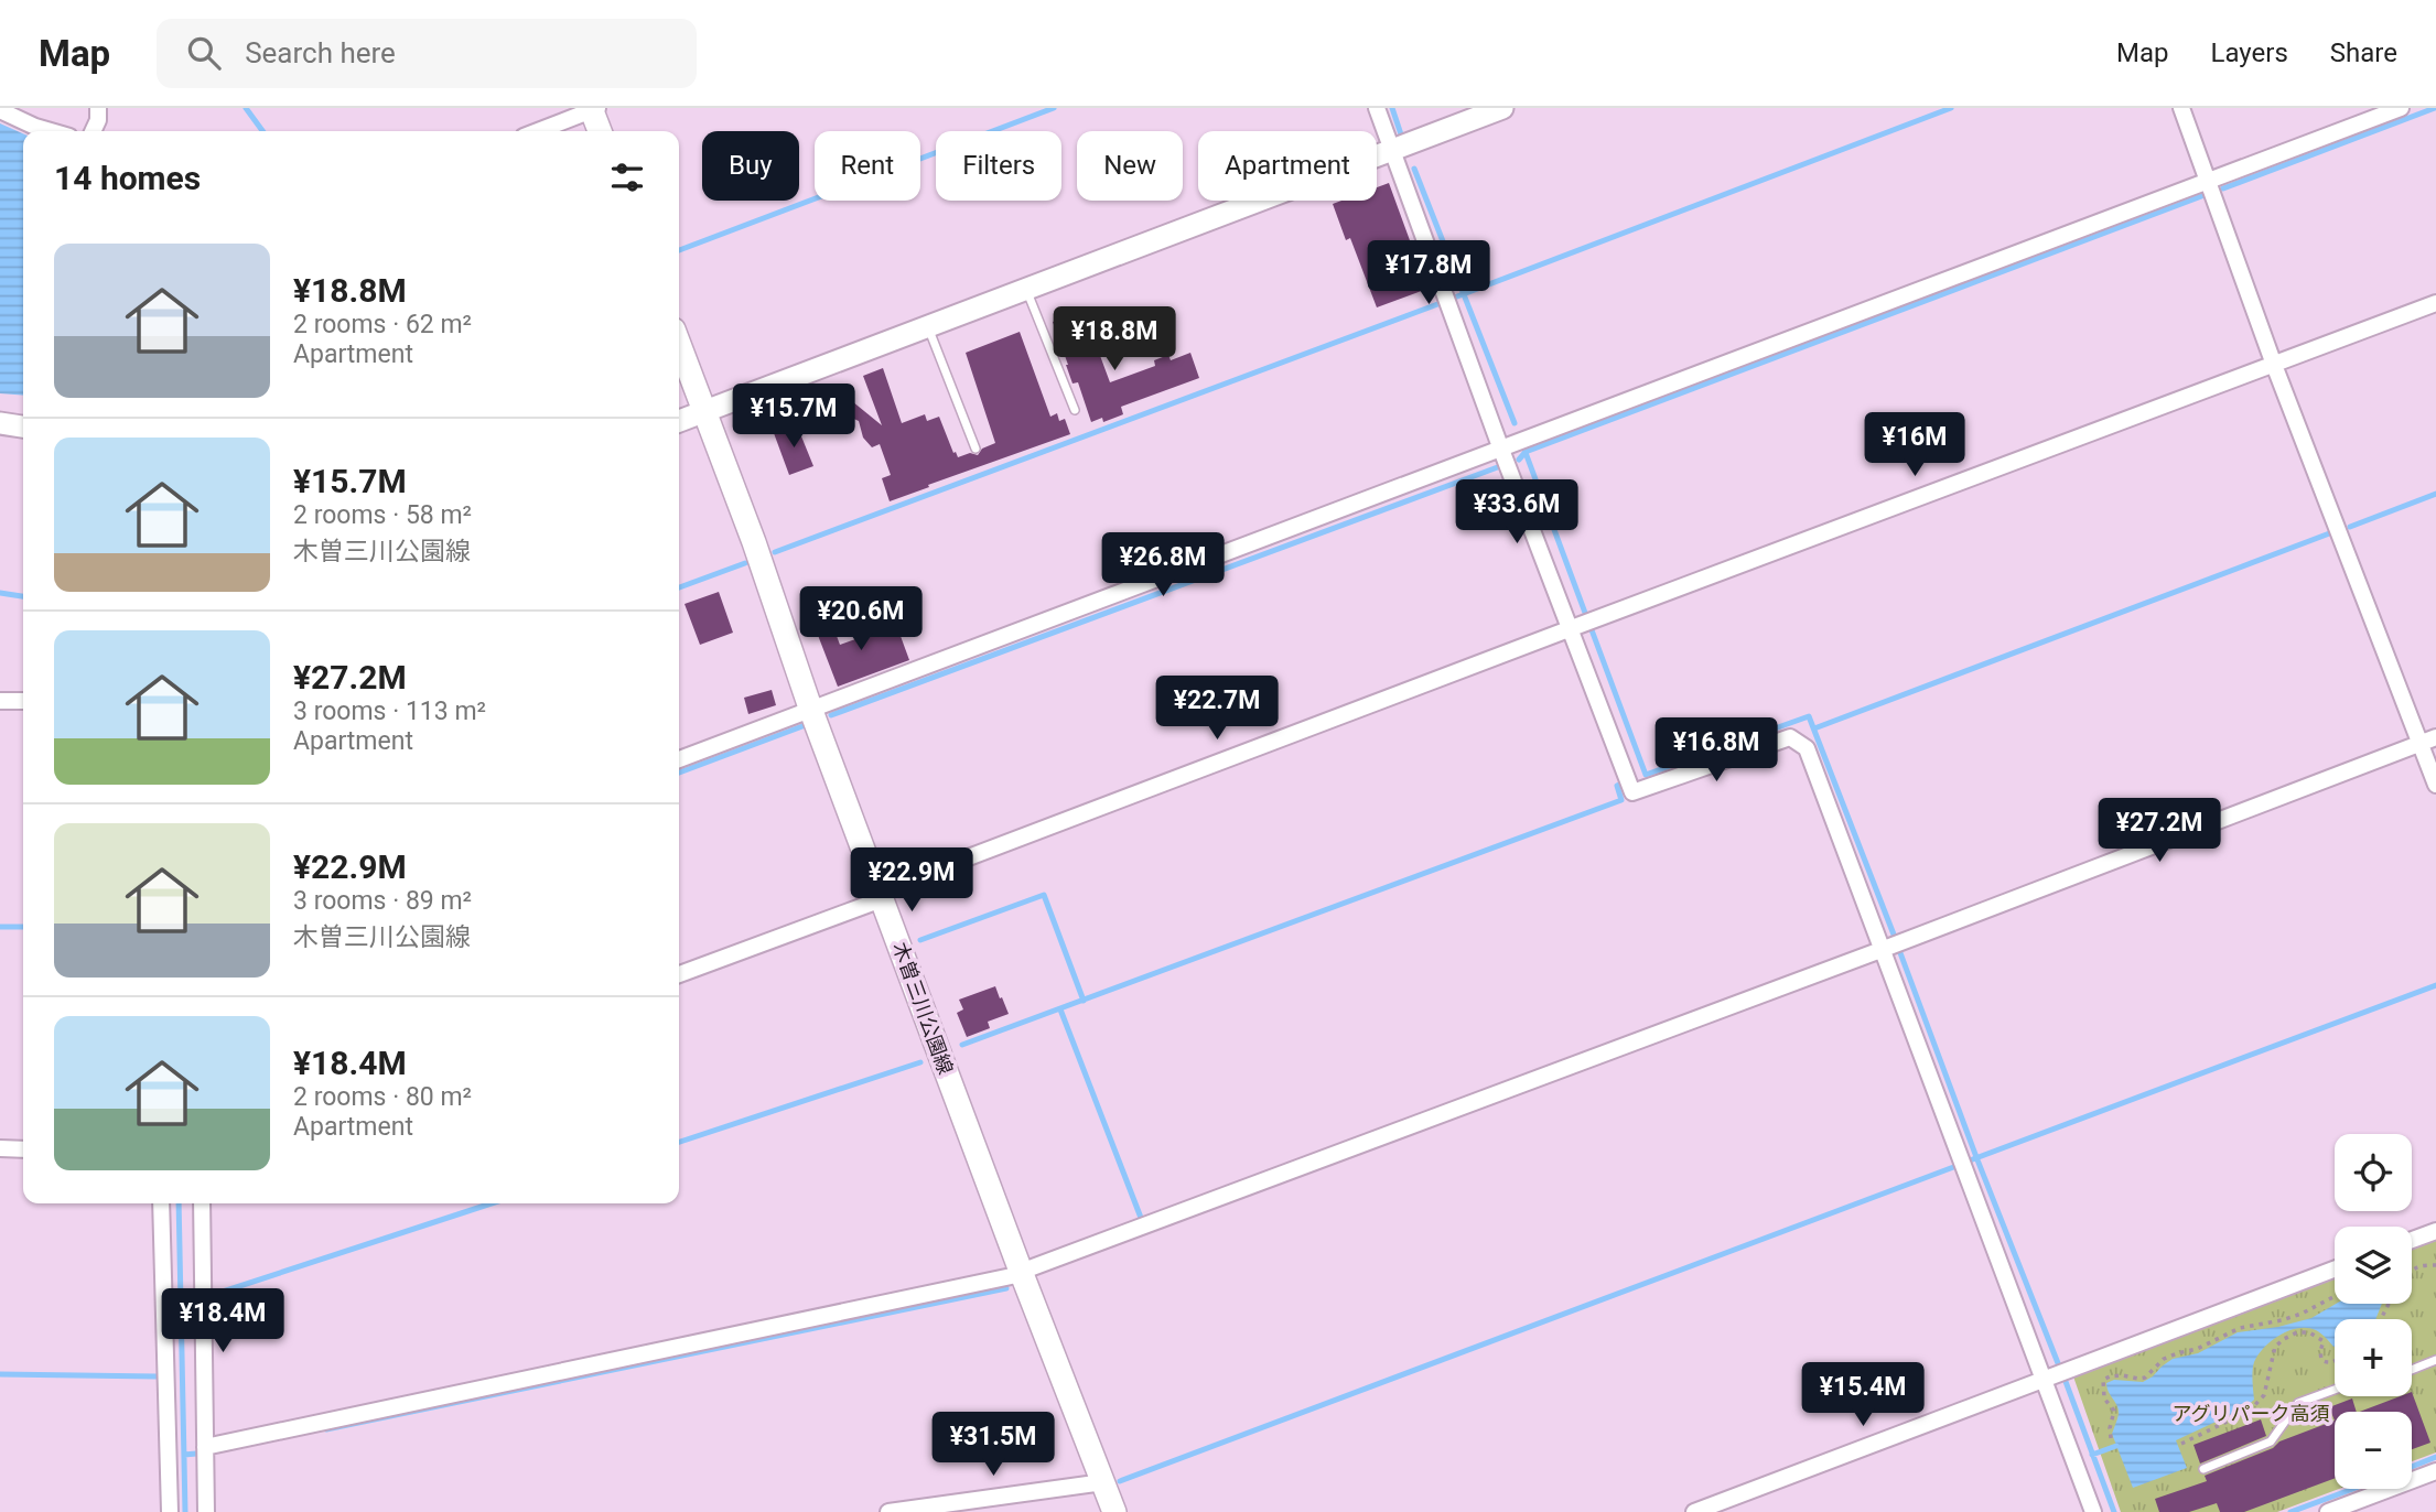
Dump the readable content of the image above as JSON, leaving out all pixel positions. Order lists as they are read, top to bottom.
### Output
{
  "streets": {
    "main road": ["木曽三川公園線"]
  },
  "parks": ["アグリパーク高須"],
  "page": {
    "header": "Map",
    "search": "Search here",
    "nav": ["Map", "Layers", "Share"],
    "chip": [
      "Buy",
      "Rent",
      "Filters",
      "New",
      "Apartment"
    ],
    "heading": "14 homes",
    "list": [
      {
        "name": "¥18.8M",
        "note": "2 rooms · 62 m² · Apartment"
      },
      {
        "name": "¥15.7M",
        "note": "2 rooms · 58 m² · 木曽三川公園線"
      },
      {
        "name": "¥27.2M",
        "note": "3 rooms · 113 m² · Apartment"
      },
      {
        "name": "¥22.9M",
        "note": "3 rooms · 89 m² · 木曽三川公園線"
      },
      {
        "name": "¥18.4M",
        "note": "2 rooms · 80 m² · Apartment"
      }
    ],
    "price": [
      "¥17.8M",
      "¥18.8M",
      "¥15.7M",
      "¥16M",
      "¥33.6M",
      "¥26.8M",
      "¥20.6M",
      "¥22.7M",
      "¥16.8M",
      "¥27.2M",
      "¥22.9M",
      "¥18.4M",
      "¥15.4M",
      "¥31.5M"
    ],
    "map_buttons": ["+", "−"]
  }
}
